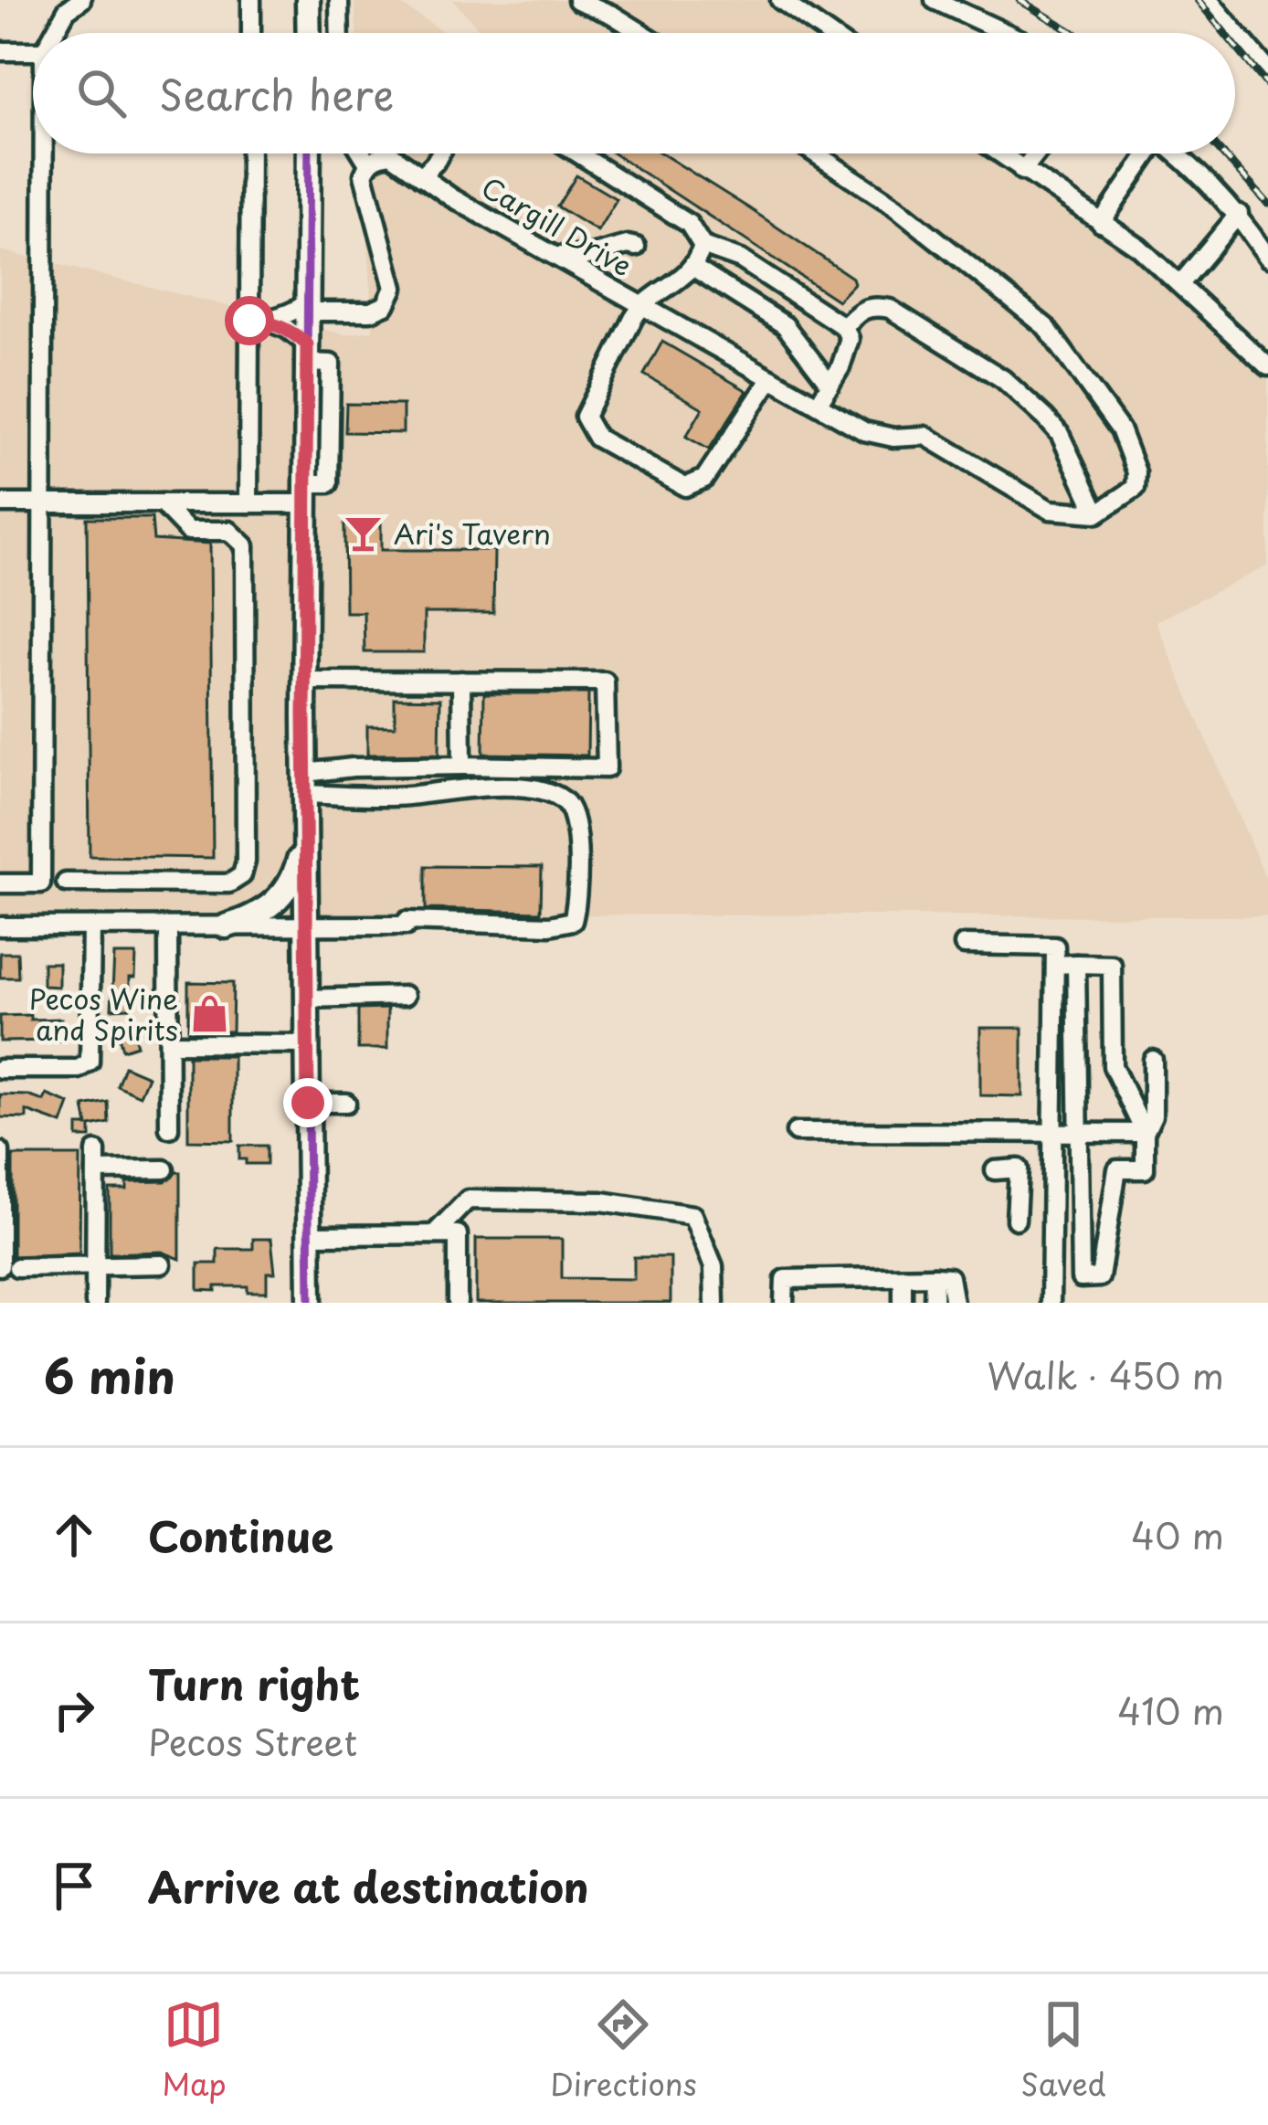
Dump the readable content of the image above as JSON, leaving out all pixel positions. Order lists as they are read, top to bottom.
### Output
{
  "streets": {
    "street": ["Cargill Drive"]
  },
  "places": {
    "bar": ["Ari's Tavern"],
    "shop": ["Pecos Wine and Spirits"]
  },
  "page": {
    "search": "Search here",
    "heading": ["6 min", "Walk · 450 m"],
    "list": [
      ["Continue", "40 m"],
      ["Turn right", "Pecos Street", "410 m"],
      "Arrive at destination"
    ],
    "nav": ["Map", "Directions", "Saved"]
  }
}
